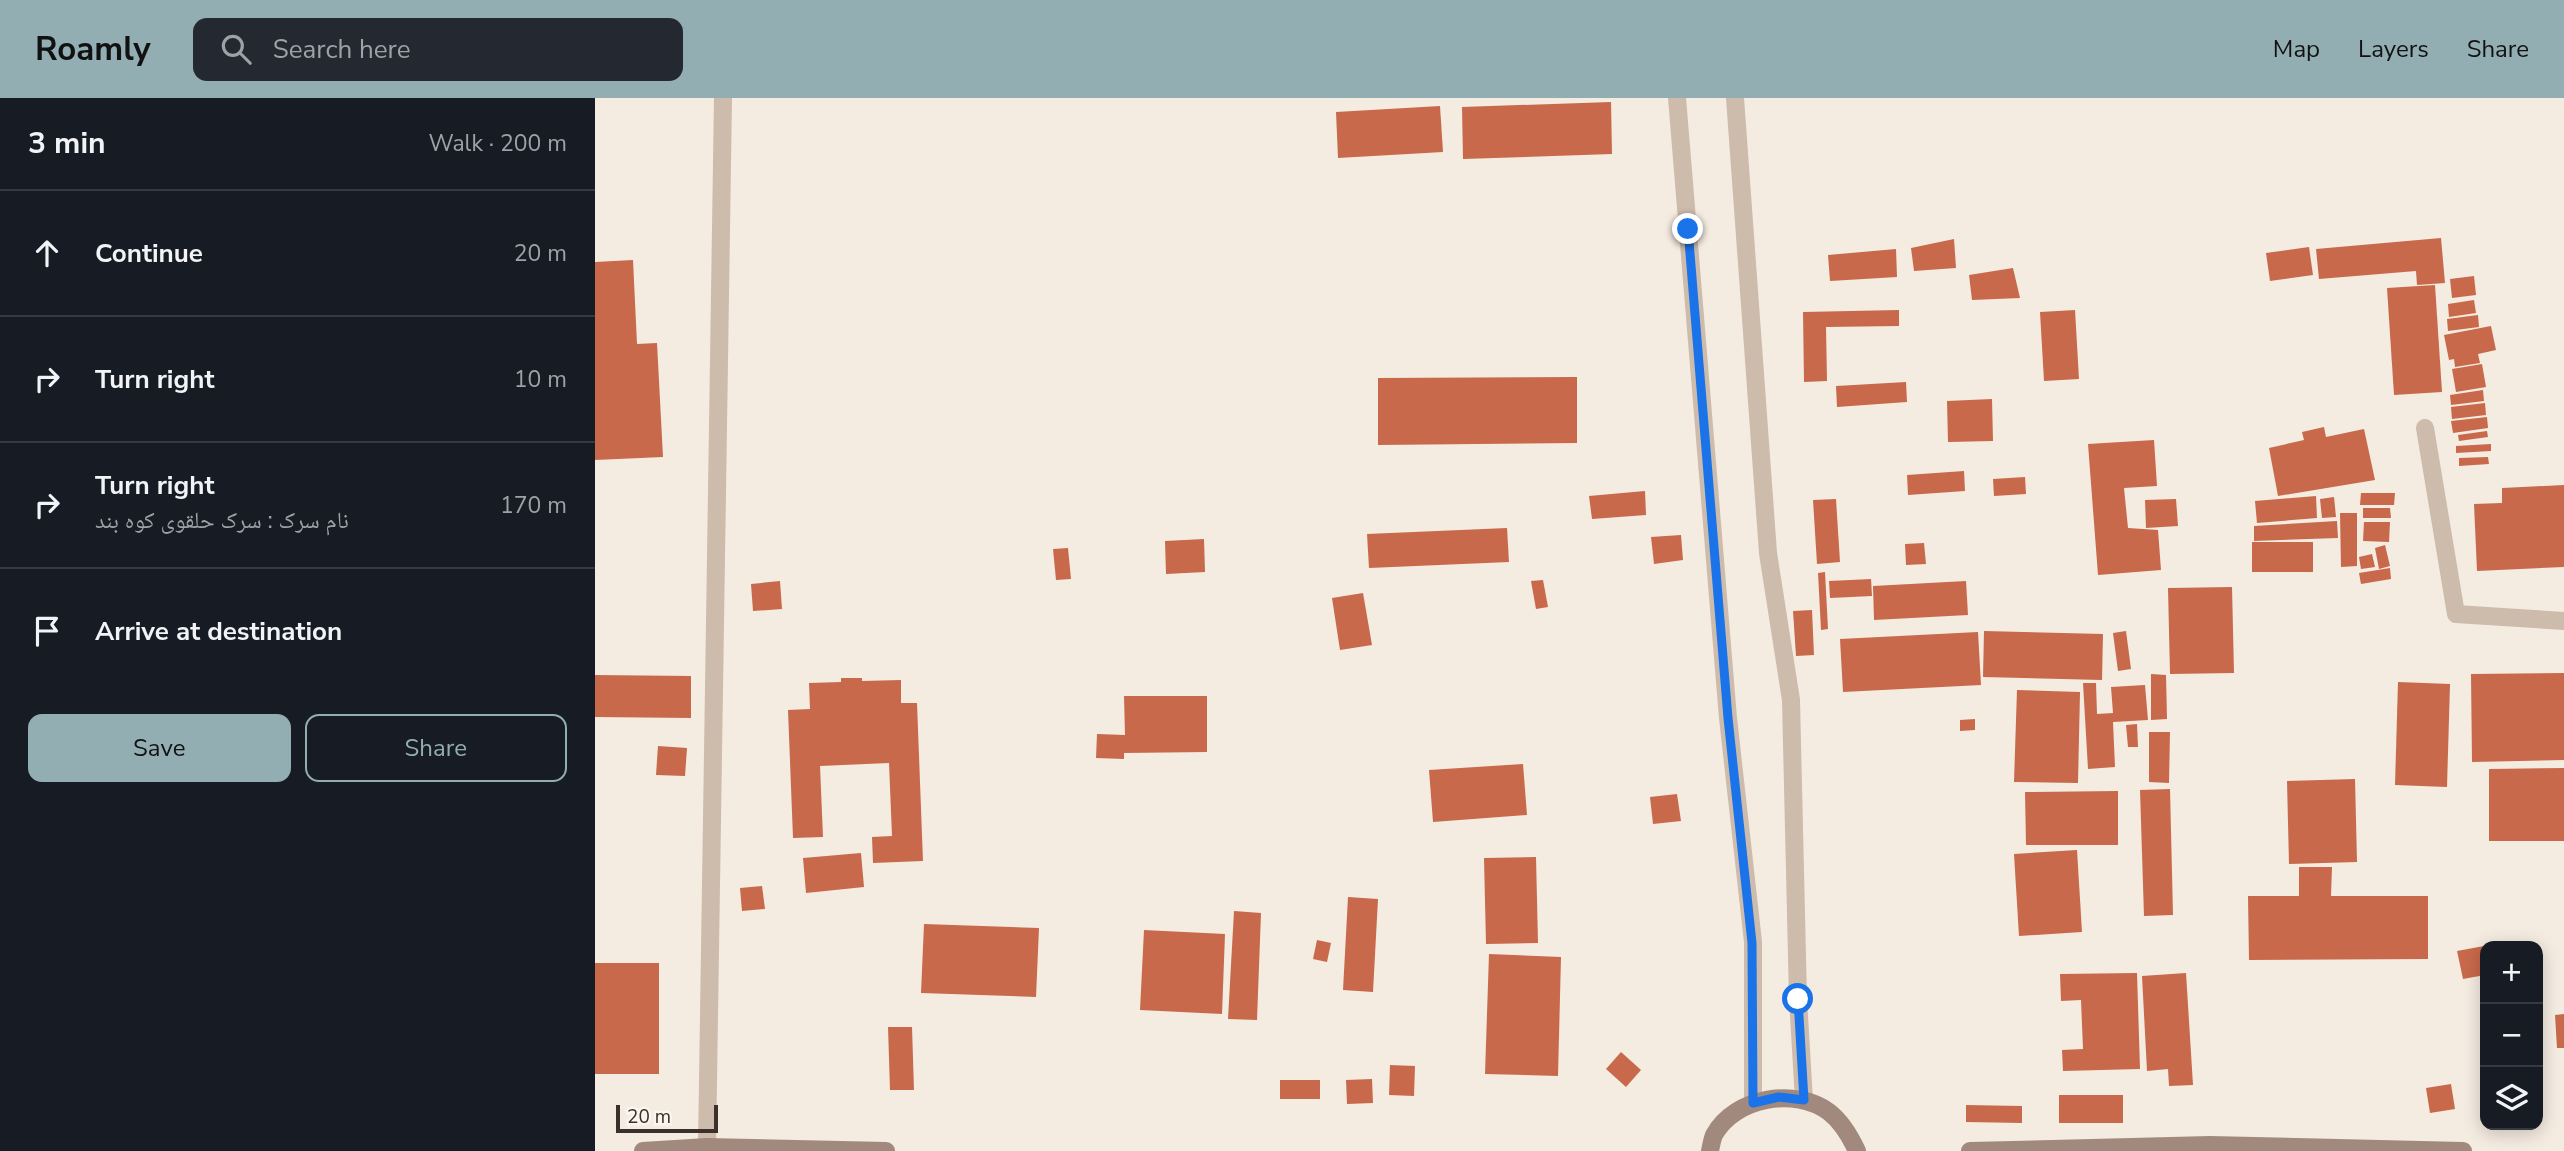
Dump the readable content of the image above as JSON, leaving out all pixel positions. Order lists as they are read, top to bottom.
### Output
{
  "scale_bar": "20 m",
  "page": {
    "header": "Roamly",
    "search": "Search here",
    "nav": ["Map", "Layers", "Share"],
    "heading": ["3 min", "Walk · 200 m"],
    "list": [
      ["Continue", "20 m"],
      ["Turn right", "10 m"],
      ["Turn right", "نام سرک : سرک حلقوی کوه بند", "170 m"],
      "Arrive at destination"
    ],
    "buttons": ["Save", "Share"],
    "map_buttons": ["+", "−"],
    "scale": "20 m"
  }
}
